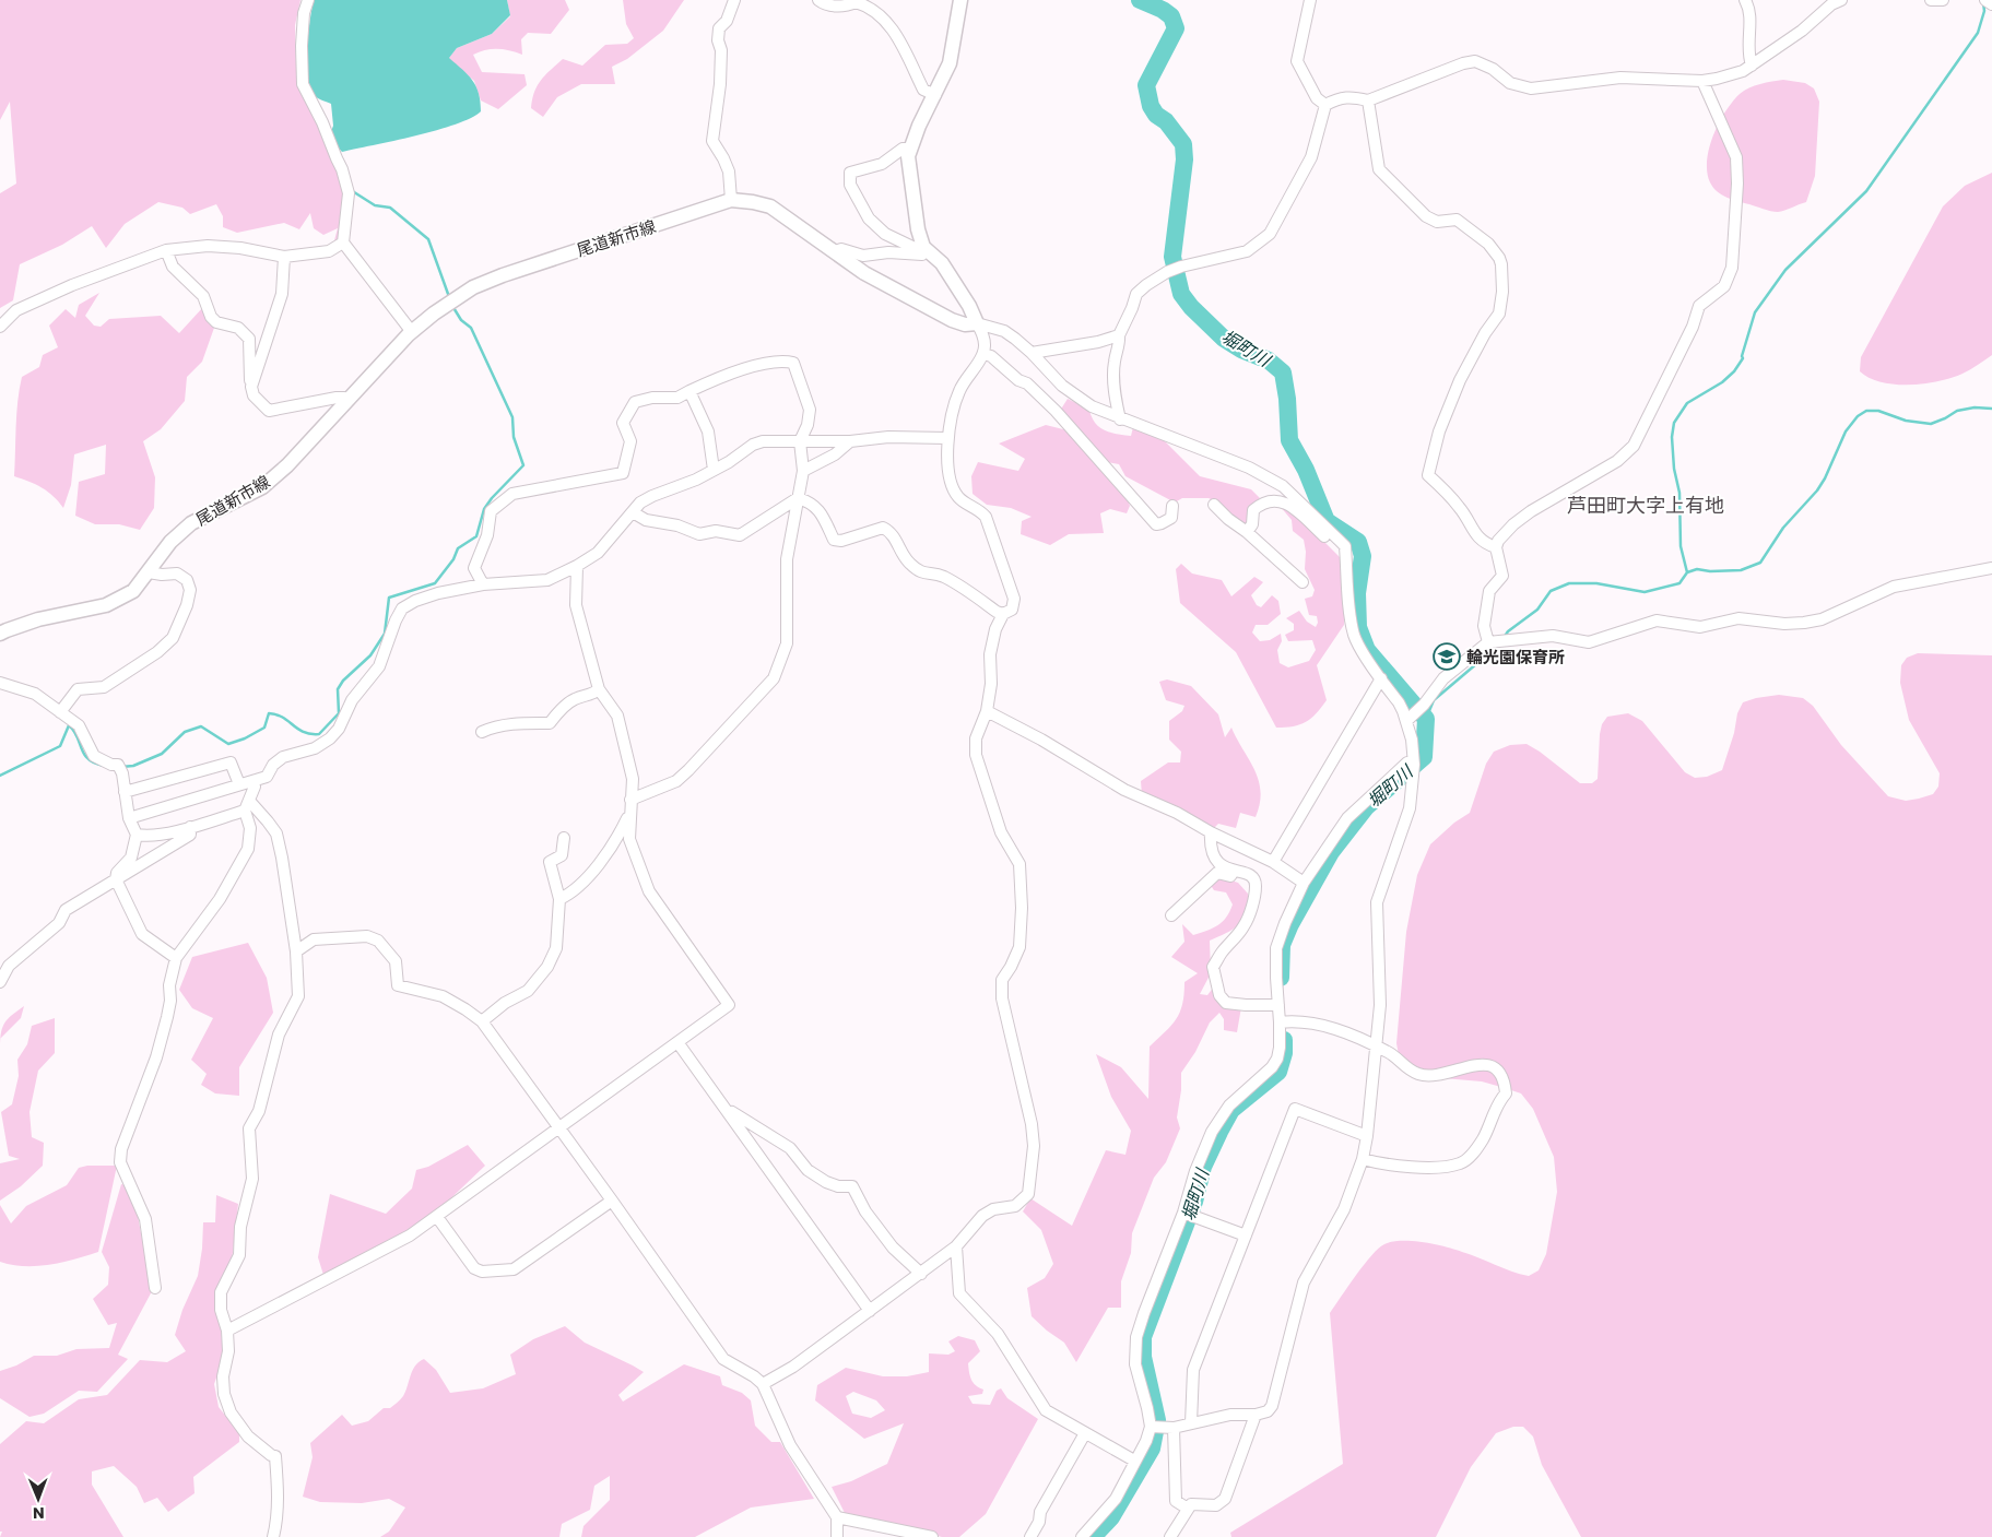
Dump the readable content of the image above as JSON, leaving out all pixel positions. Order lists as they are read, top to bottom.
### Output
{
  "streets": {
    "main road": ["尾道新市線"]
  },
  "districts": ["芦田町大字上有地"],
  "water": ["堀町川"],
  "places": {
    "school or university": ["輪光園保育所"]
  },
  "north": "bottom"
}
